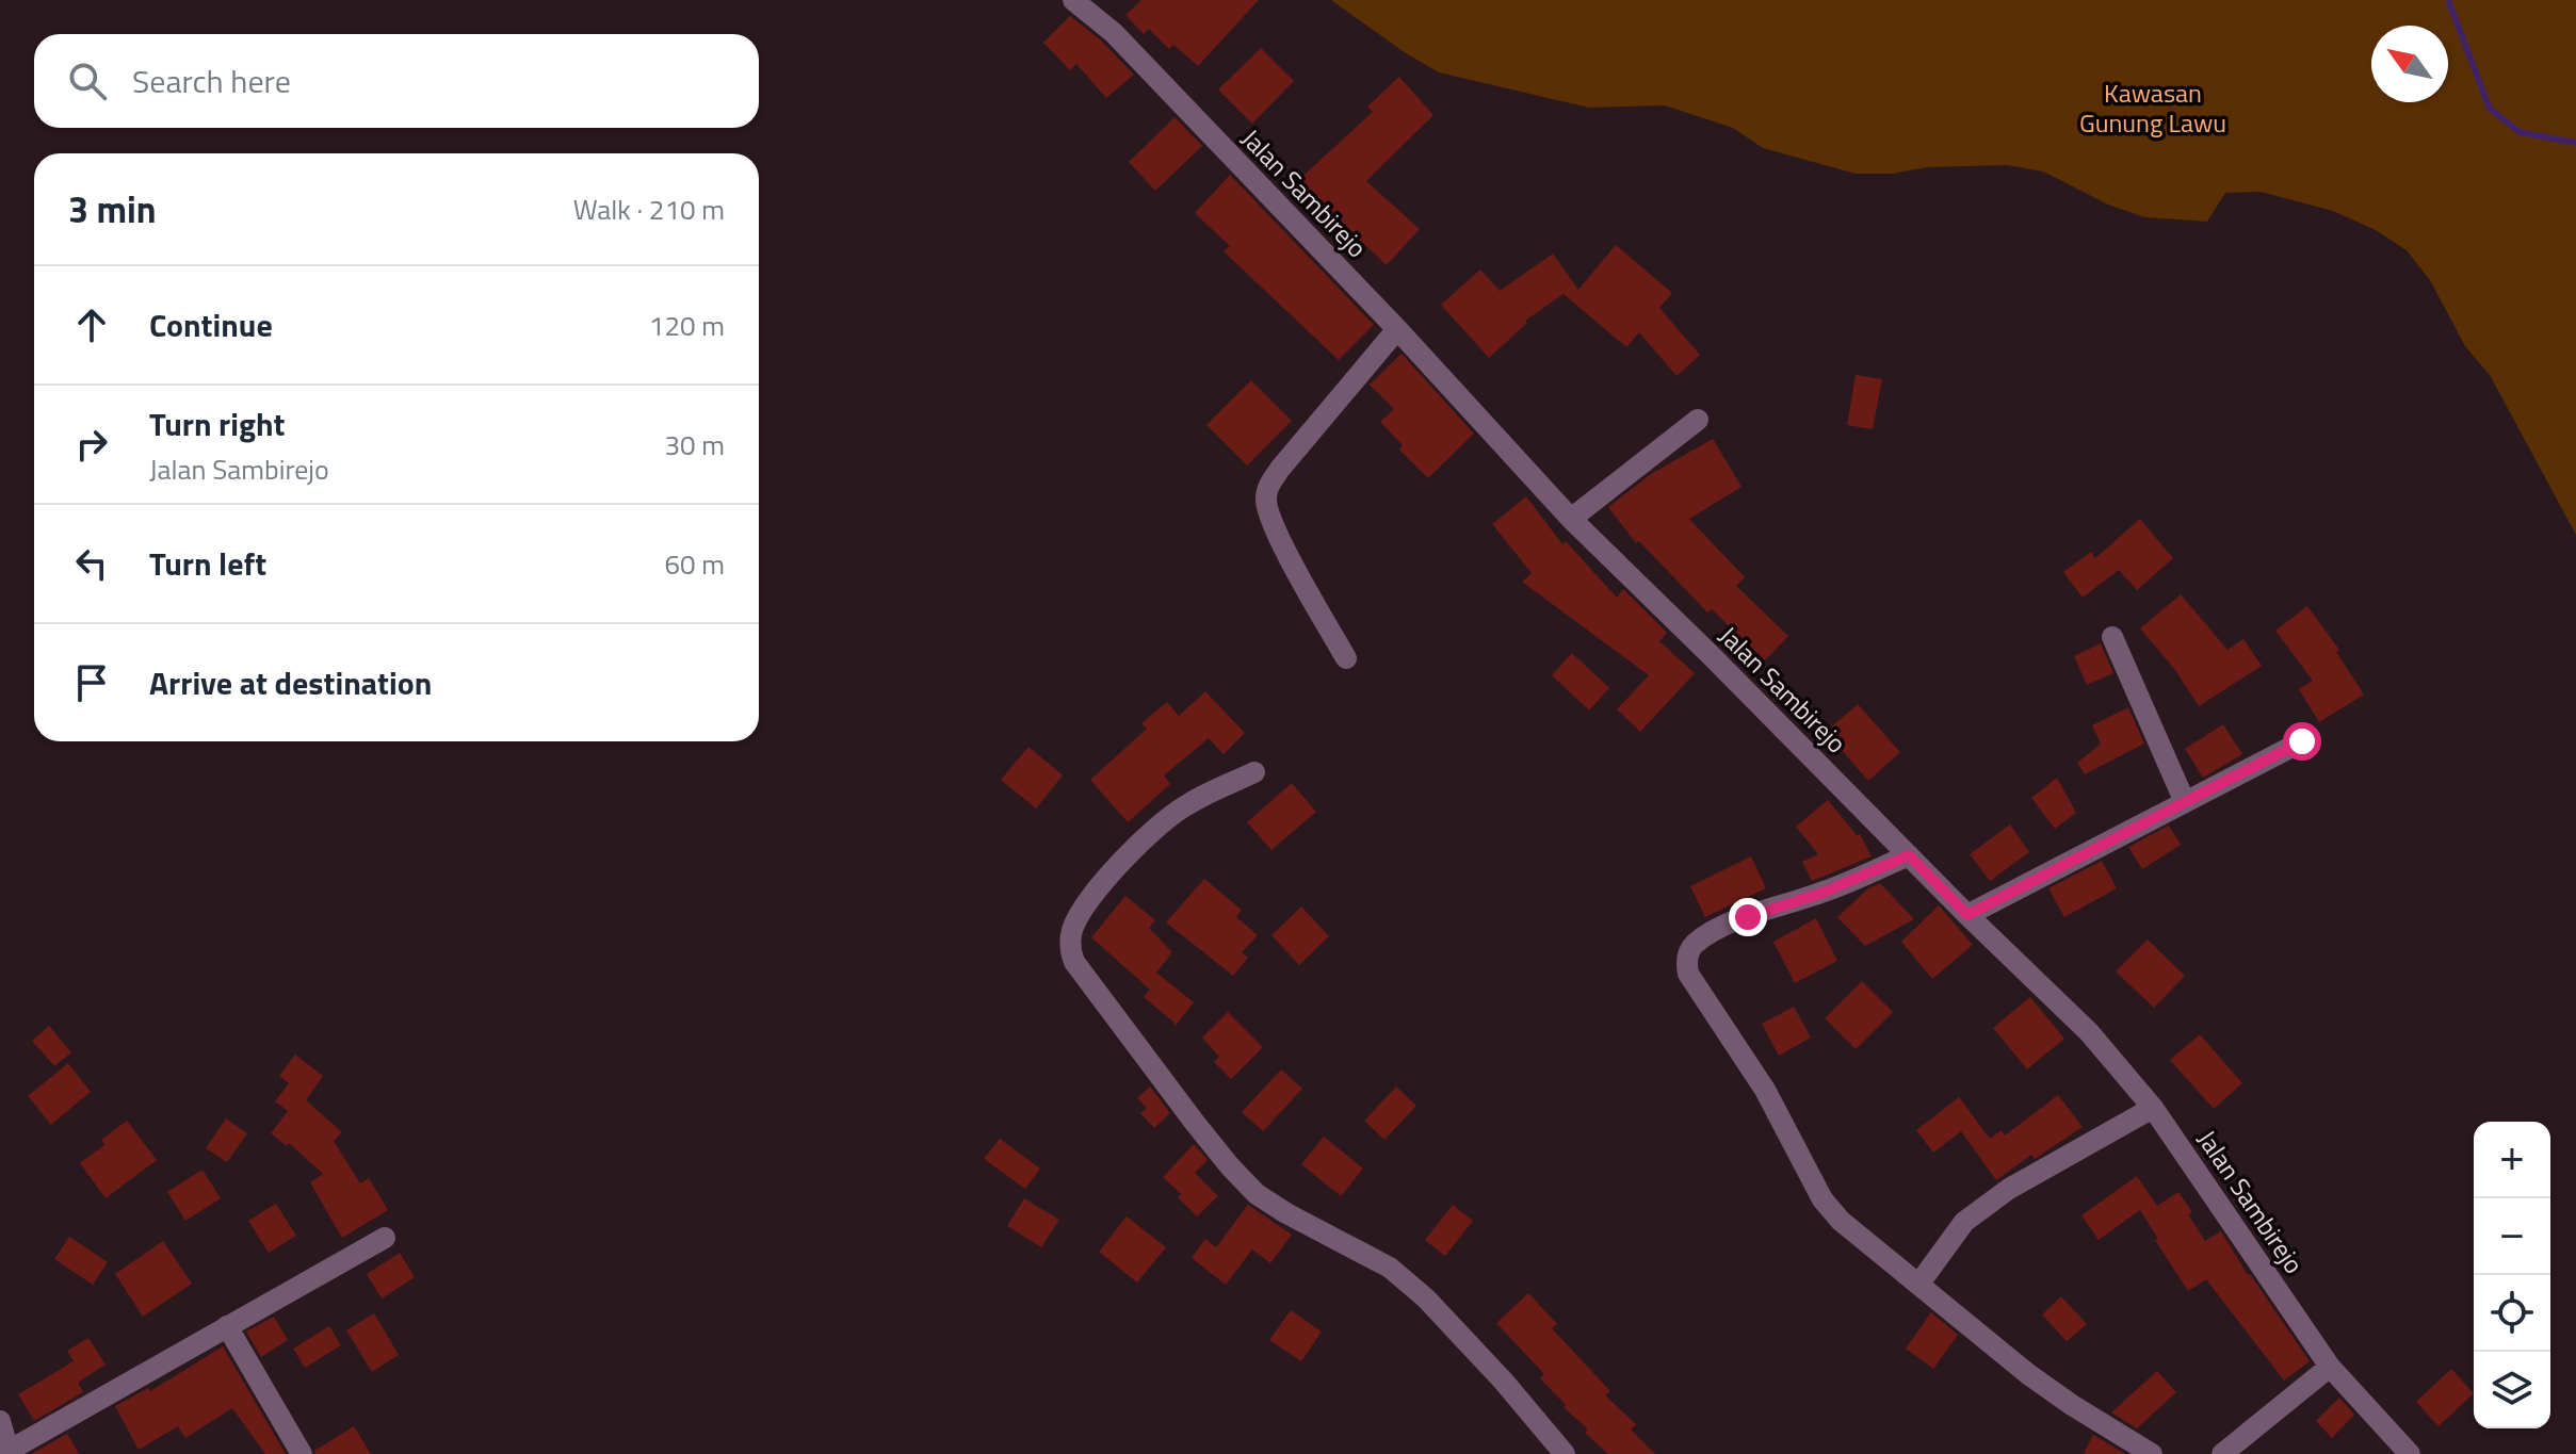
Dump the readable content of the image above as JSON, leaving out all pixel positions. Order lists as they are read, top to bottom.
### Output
{
  "streets": {
    "street": ["Jalan Sambirejo"]
  },
  "parks": ["Kawasan Gunung Lawu"],
  "north": "top left",
  "page": {
    "search": "Search here",
    "heading": ["3 min", "Walk · 210 m"],
    "list": [
      ["Continue", "120 m"],
      ["Turn right", "Jalan Sambirejo", "30 m"],
      ["Turn left", "60 m"],
      "Arrive at destination"
    ],
    "map_buttons": ["+", "−"]
  }
}
